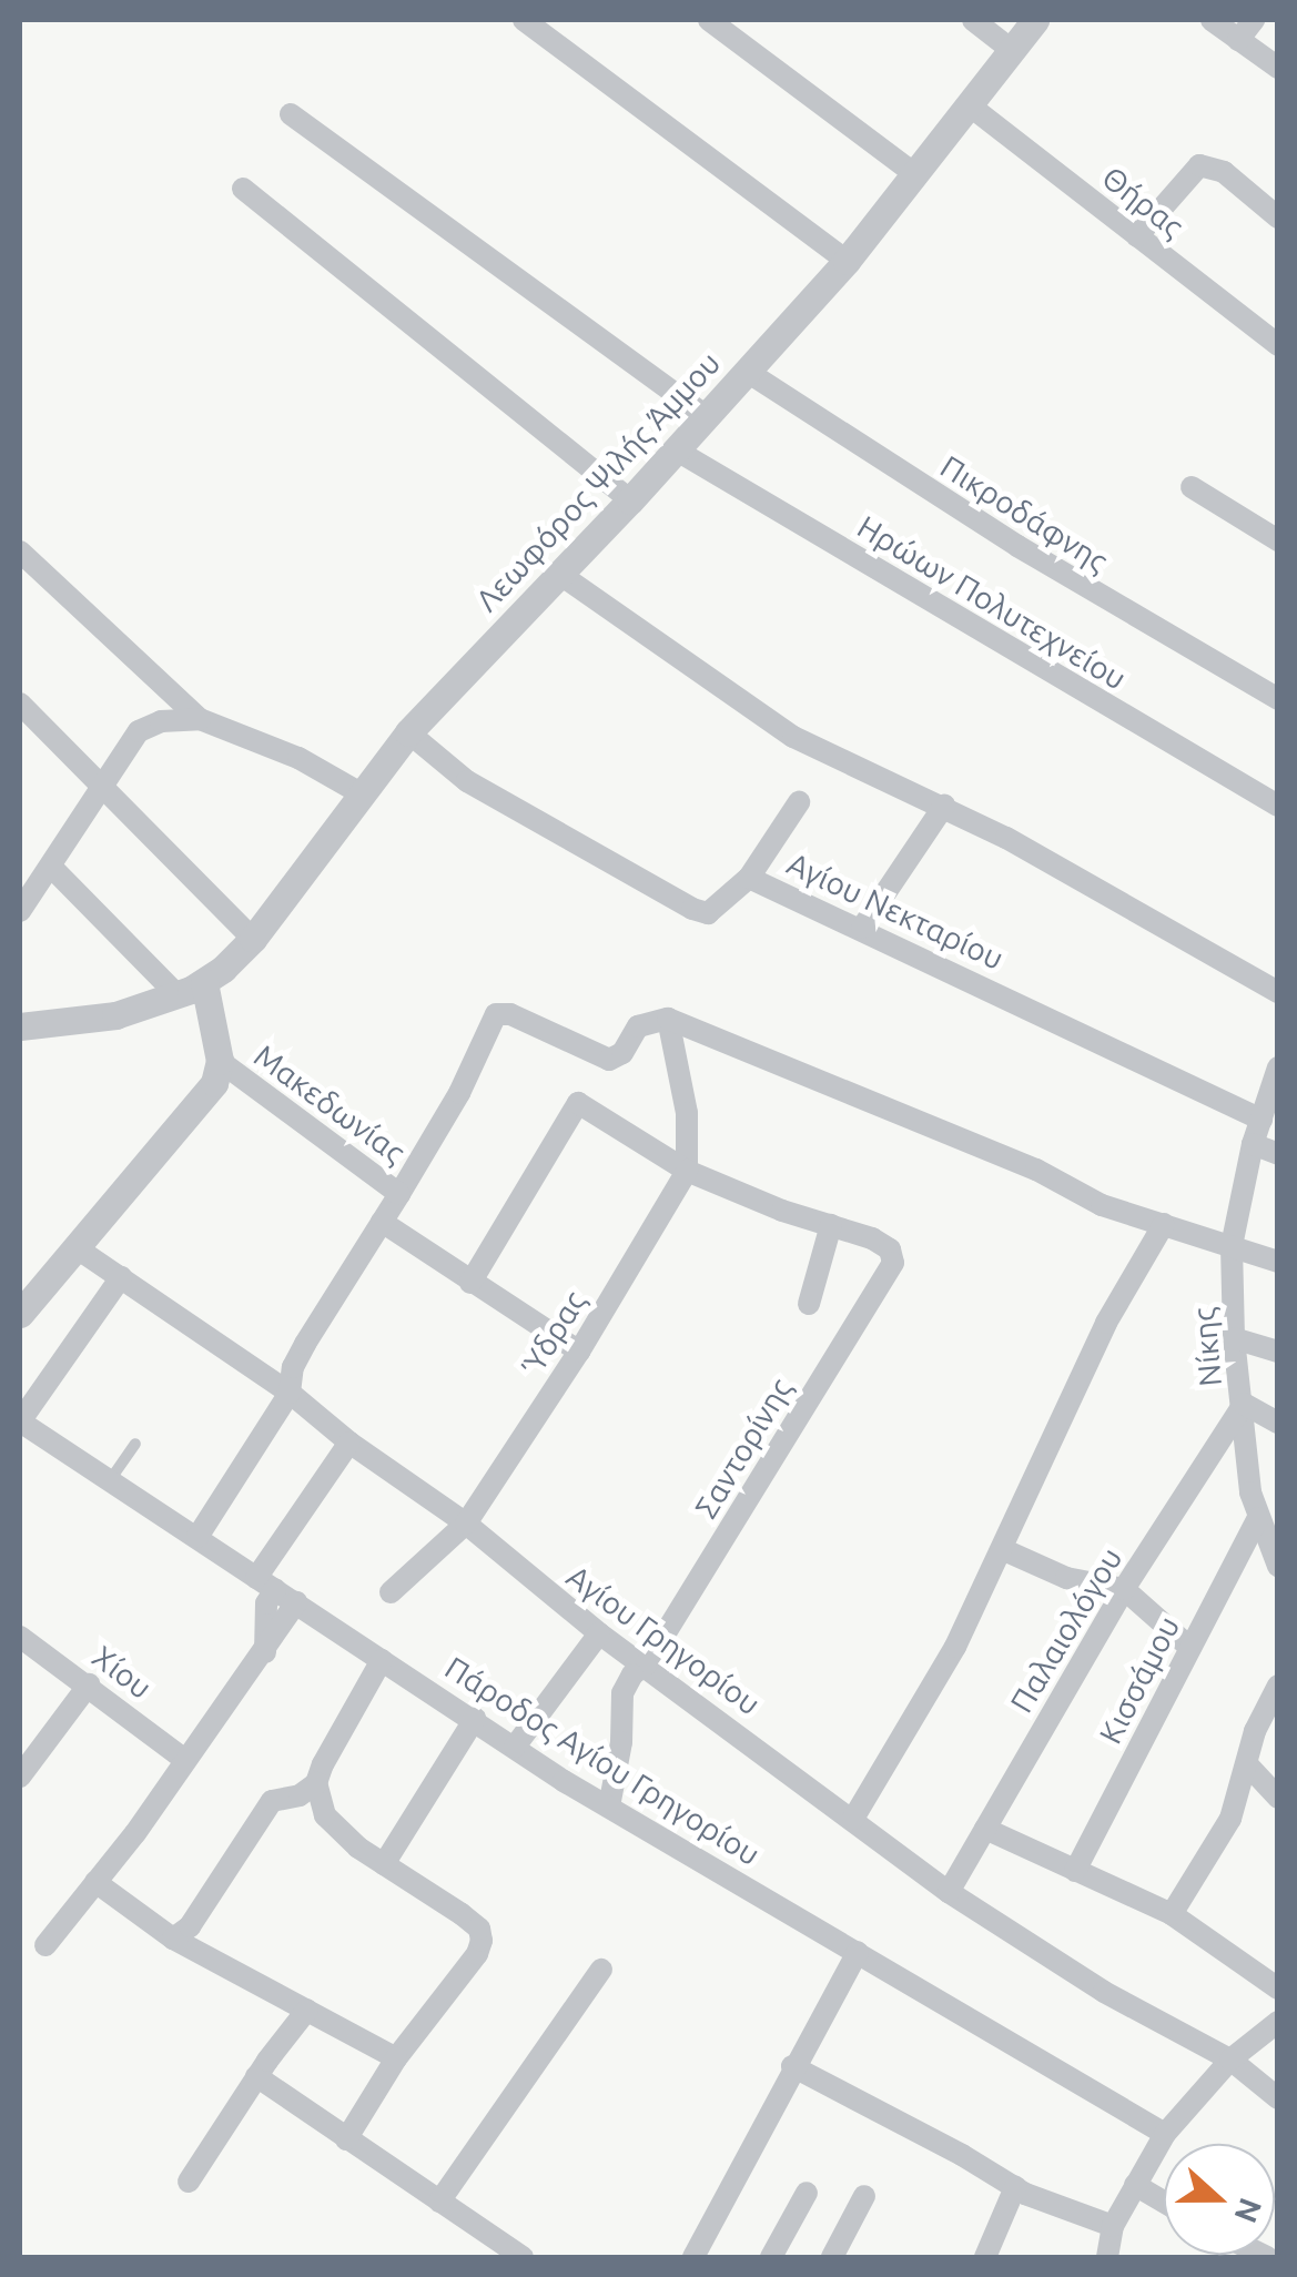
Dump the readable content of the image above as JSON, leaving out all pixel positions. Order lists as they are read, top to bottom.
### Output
{
  "streets": {
    "street": [
      "Θήρας",
      "Λεωφόρος Ψιλής Άμμου",
      "Πικροδάφνης",
      "Ηρώων Πολυτεχνείου",
      "Αγίου Νεκταρίου",
      "Μακεδωνίας",
      "Ύδρας",
      "Νίκης",
      "Σαντορίνης",
      "Παλαιολόγου",
      "Αγίου Γρηγορίου",
      "Χίου",
      "Κισσάμου",
      "Πάροδος Αγίου Γρηγορίου"
    ]
  },
  "crossings": [
    ["Θήρας", "Λεωφόρος Ψιλής Άμμου"],
    ["Λεωφόρος Ψιλής Άμμου", "Πικροδάφνης"],
    ["Λεωφόρος Ψιλής Άμμου", "Ηρώων Πολυτεχνείου"],
    ["Λεωφόρος Ψιλής Άμμου", "Αγίου Νεκταρίου"],
    ["Αγίου Νεκταρίου", "Νίκης"],
    ["Μακεδωνίας", "Αγίου Γρηγορίου"],
    ["Μακεδωνίας", "Πάροδος Αγίου Γρηγορίου"],
    ["Ύδρας", "Αγίου Γρηγορίου"],
    ["Νίκης", "Παλαιολόγου"],
    ["Νίκης", "Κισσάμου"],
    ["Σαντορίνης", "Αγίου Γρηγορίου"],
    ["Σαντορίνης", "Πάροδος Αγίου Γρηγορίου"],
    ["Παλαιολόγου", "Αγίου Γρηγορίου"]
  ],
  "north": "right"
}
